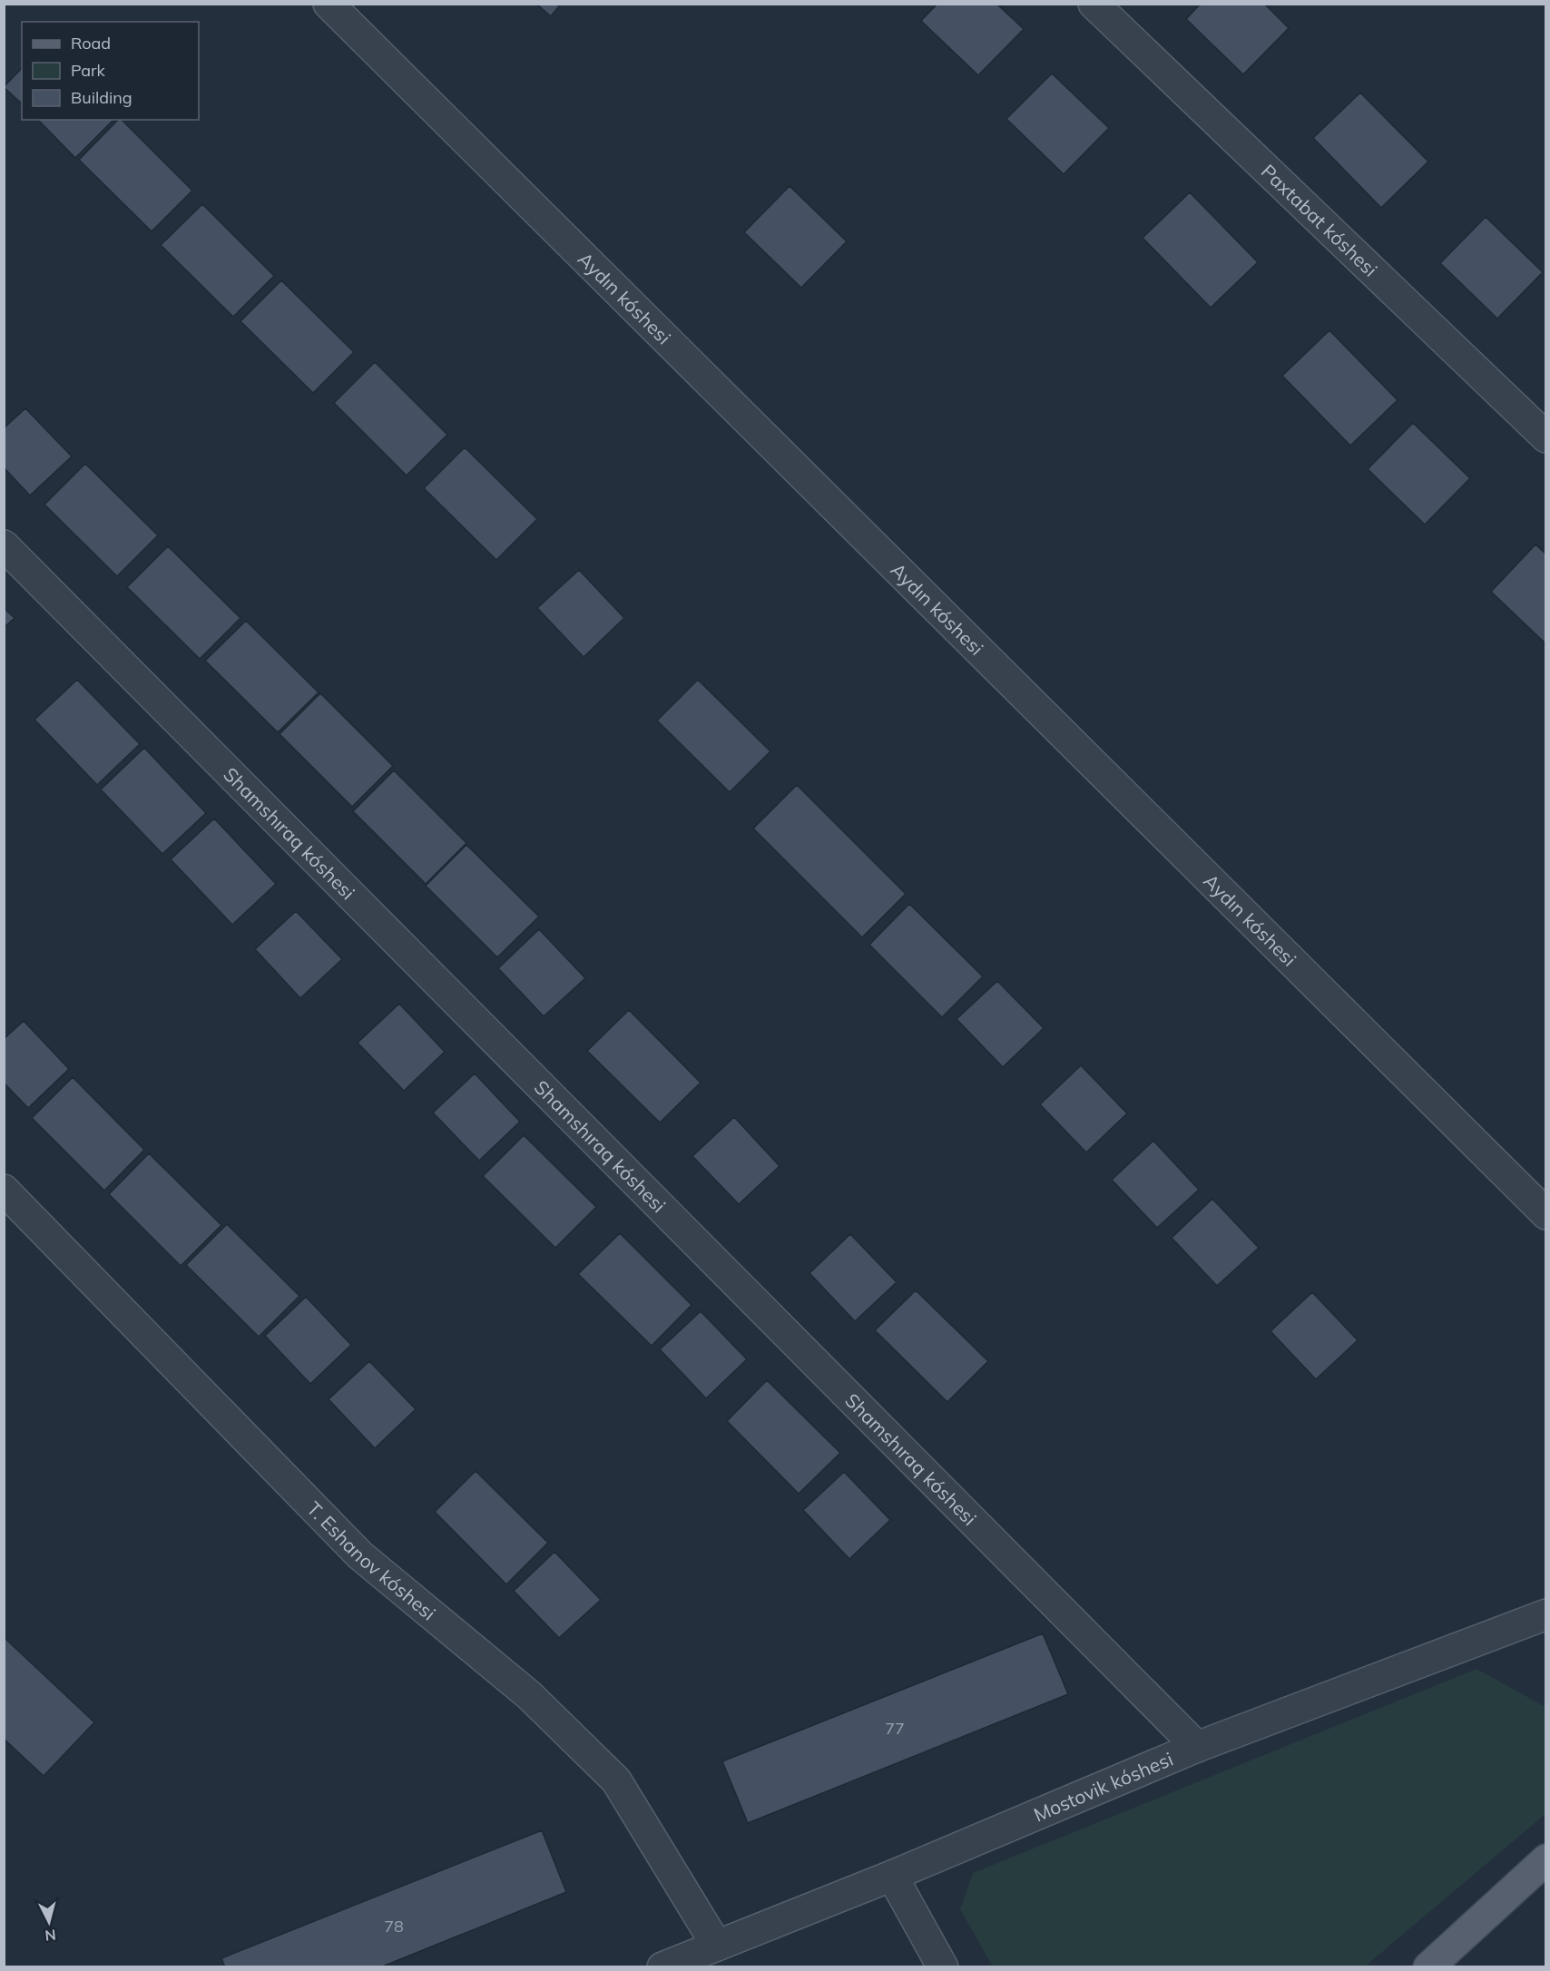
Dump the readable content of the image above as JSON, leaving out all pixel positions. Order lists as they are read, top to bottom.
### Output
{
  "streets": {
    "street": [
      "Paxtabat kóshesi",
      "Aydın kóshesi",
      "Shamshıraq kóshesi",
      "T. Eshanov kóshesi",
      "Mostovik kóshesi"
    ]
  },
  "crossings": [
    ["Shamshıraq kóshesi", "Mostovik kóshesi"],
    ["T. Eshanov kóshesi", "Mostovik kóshesi"]
  ],
  "house_numbers": ["77", "78"],
  "legend": ["Road", "Park", "Building"],
  "north": "bottom"
}
